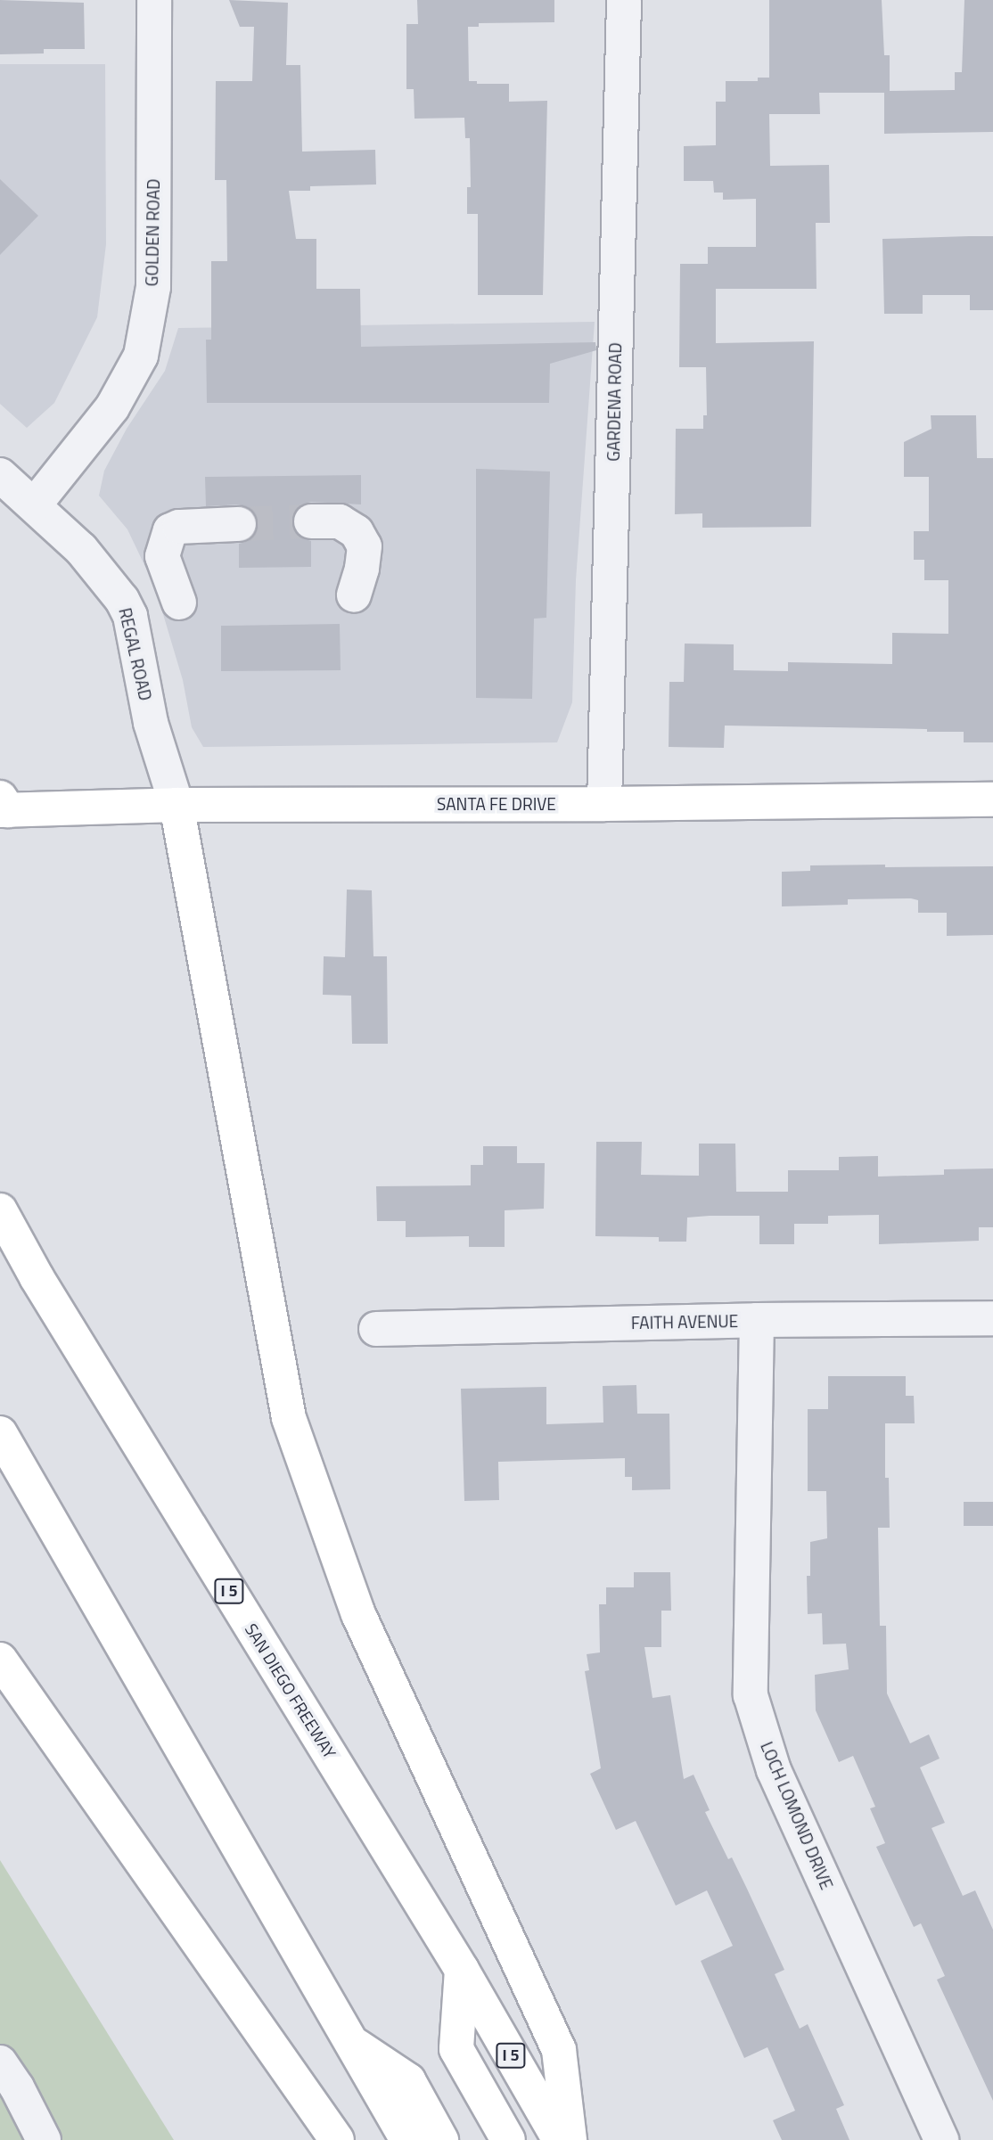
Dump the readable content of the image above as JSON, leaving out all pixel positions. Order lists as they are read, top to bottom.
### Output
{
  "streets": {
    "main road": ["SANTA FE DRIVE", "I 5", "SAN DIEGO FREEWAY"],
    "street": [
      "GOLDEN ROAD",
      "GARDENA ROAD",
      "REGAL ROAD",
      "FAITH AVENUE",
      "LOCH LOMOND DRIVE"
    ]
  },
  "crossings": [
    ["GOLDEN ROAD", "REGAL ROAD"],
    ["GARDENA ROAD", "SANTA FE DRIVE"],
    ["REGAL ROAD", "SANTA FE DRIVE"],
    ["FAITH AVENUE", "LOCH LOMOND DRIVE"]
  ]
}
